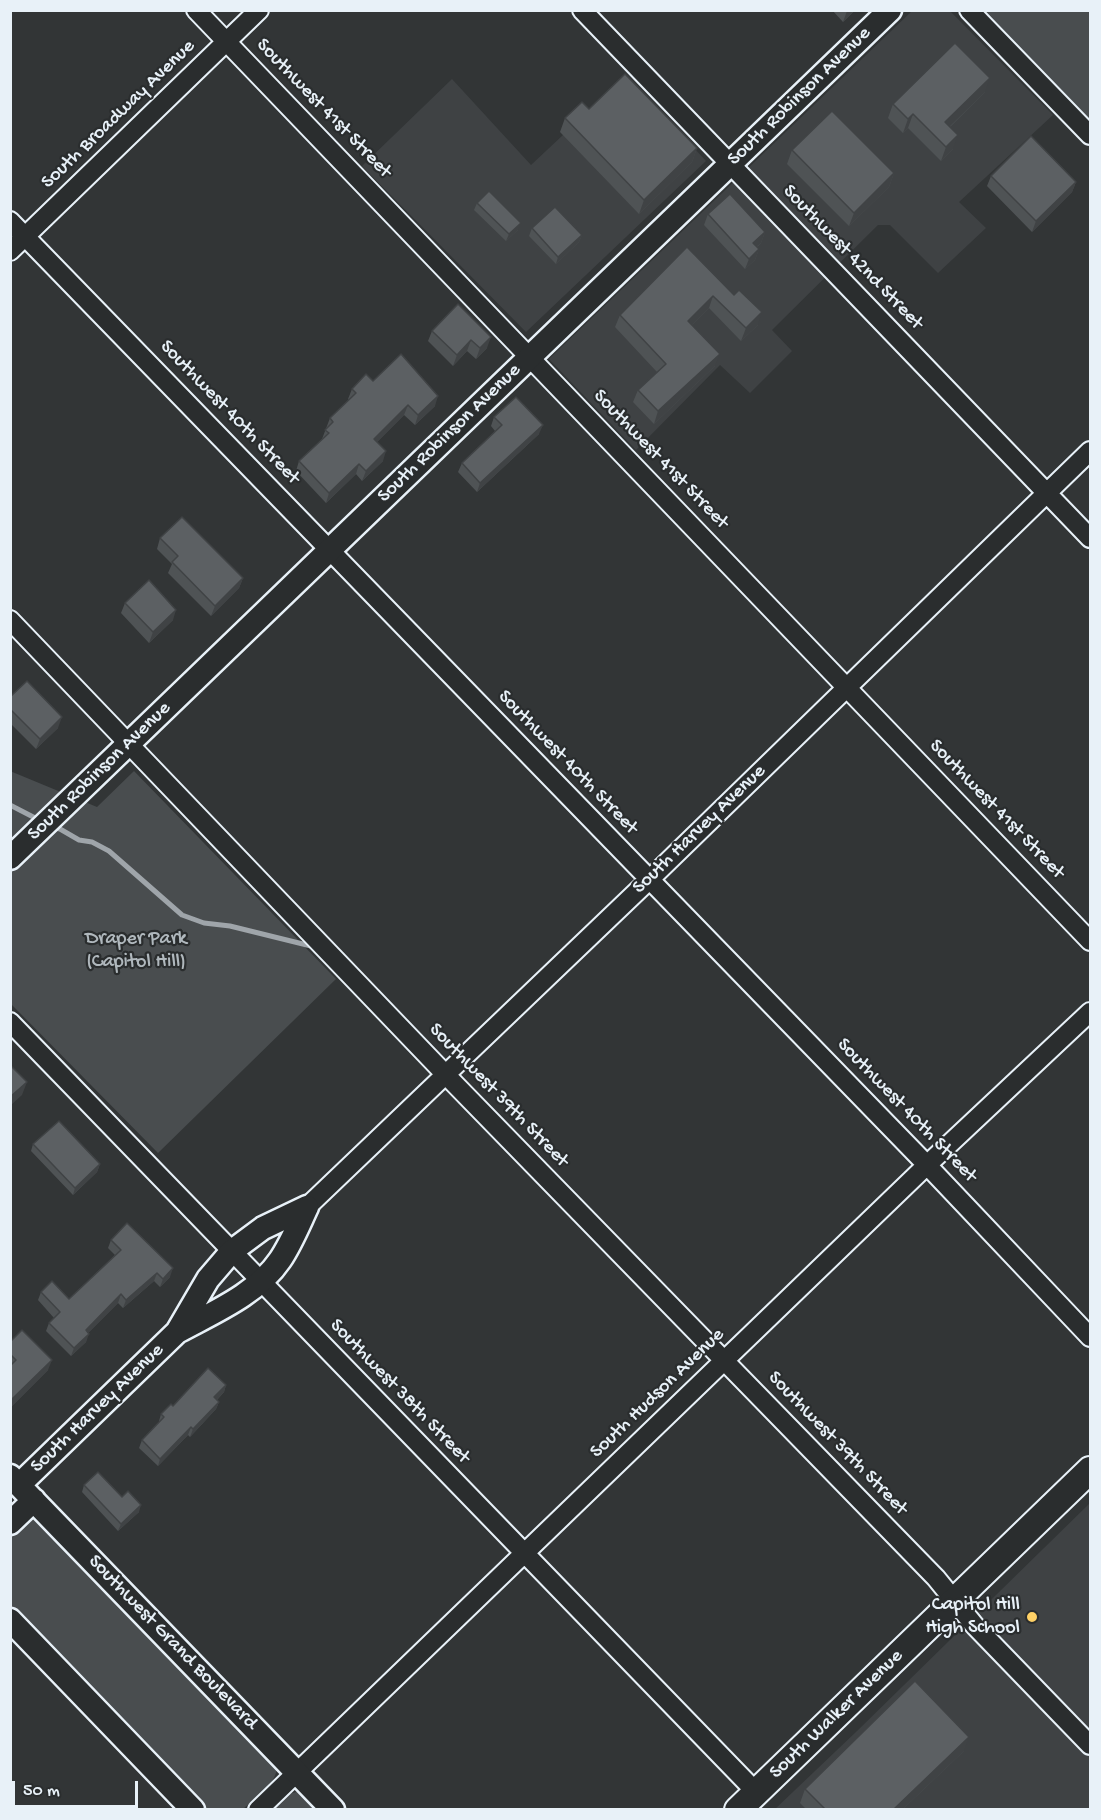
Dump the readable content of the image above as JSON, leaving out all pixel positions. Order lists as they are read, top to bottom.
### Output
{
  "streets": {
    "main road": ["South Walker Avenue"],
    "street": [
      "South Robinson Avenue",
      "Southwest 41st Street",
      "South Broadway Avenue",
      "Southwest 42nd Street",
      "Southwest 40th Street",
      "South Harvey Avenue",
      "Southwest 39th Street",
      "Southwest 38th Street",
      "South Hudson Avenue",
      "Southwest Grand Boulevard"
    ]
  },
  "crossings": [
    ["South Robinson Avenue", "Southwest 41st Street"],
    ["South Robinson Avenue", "Southwest 42nd Street"],
    ["South Robinson Avenue", "Southwest 40th Street"],
    ["South Robinson Avenue", "Southwest 39th Street"],
    ["Southwest 41st Street", "South Broadway Avenue"],
    ["Southwest 41st Street", "South Harvey Avenue"],
    ["South Broadway Avenue", "Southwest 40th Street"],
    ["Southwest 42nd Street", "South Harvey Avenue"],
    ["Southwest 40th Street", "South Harvey Avenue"],
    ["Southwest 40th Street", "South Hudson Avenue"],
    ["South Harvey Avenue", "Southwest 39th Street"],
    ["South Harvey Avenue", "Southwest 38th Street"],
    ["South Harvey Avenue", "Southwest Grand Boulevard"],
    ["Southwest 39th Street", "South Hudson Avenue"],
    ["Southwest 39th Street", "South Walker Avenue"],
    ["Southwest 38th Street", "South Hudson Avenue"],
    ["Southwest 38th Street", "South Walker Avenue"],
    ["South Hudson Avenue", "Southwest Grand Boulevard"]
  ],
  "parks": ["Draper Park (Capitol Hill)"],
  "places": ["Capitol Hill High School"],
  "scale_bar": "50 m"
}
